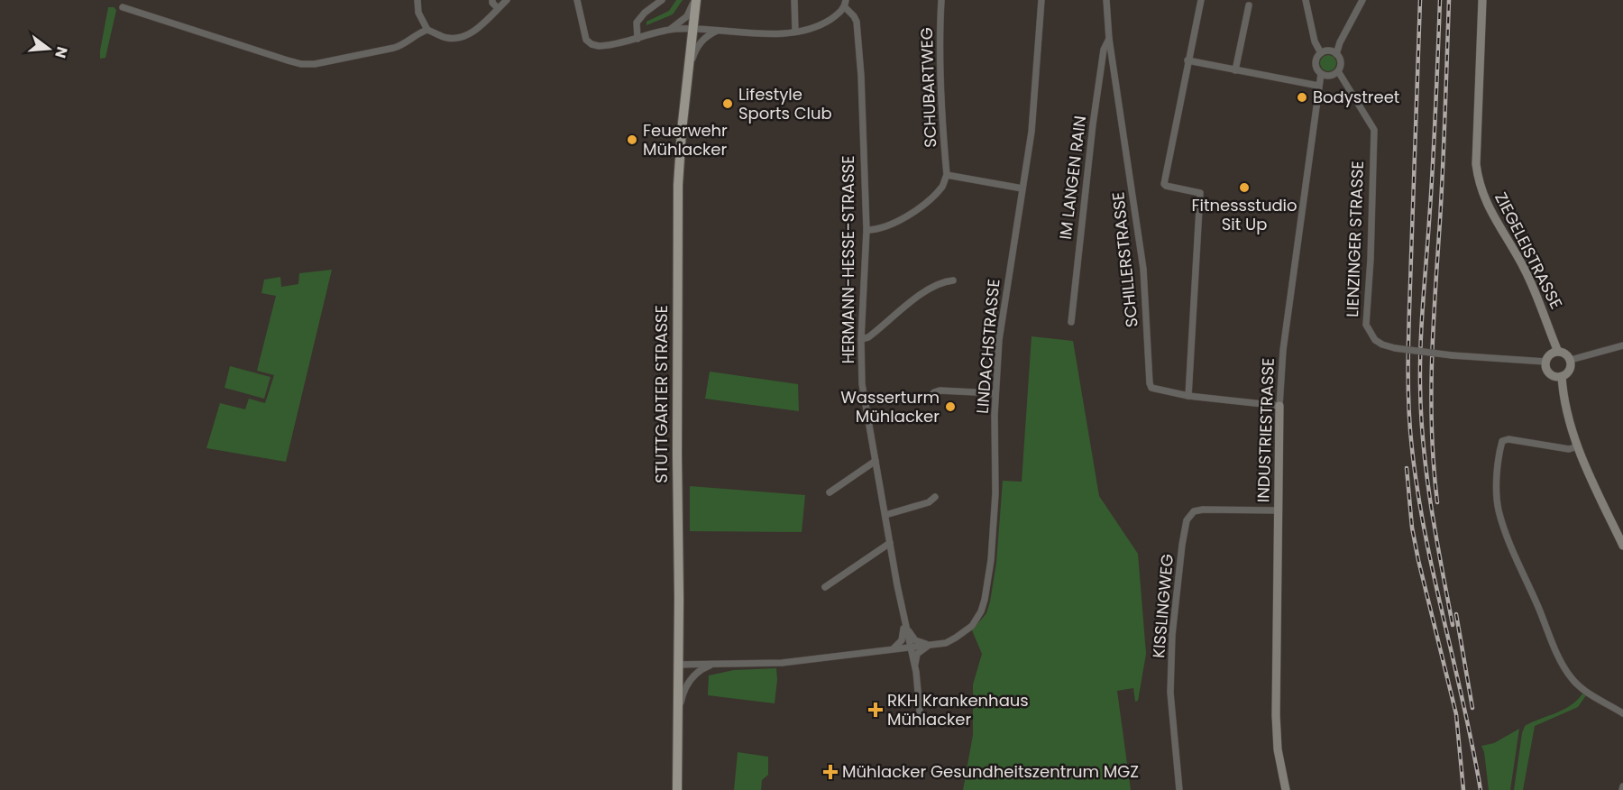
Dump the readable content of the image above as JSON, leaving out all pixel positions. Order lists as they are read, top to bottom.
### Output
{
  "streets": {
    "main road": ["STUTTGARTER STRASSE"],
    "street": [
      "SCHUBARTWEG",
      "IM LANGEN RAIN",
      "LIENZINGER STRASSE",
      "ZIEGELEISTRASSE",
      "HERMANN-HESSE-STRASSE",
      "SCHILLERSTRASSE",
      "LINDACHSTRASSE",
      "INDUSTRIESTRASSE",
      "KISSLINGWEG"
    ]
  },
  "crossings": [
    ["IM LANGEN RAIN", "SCHILLERSTRASSE"],
    ["LIENZINGER STRASSE", "ZIEGELEISTRASSE"],
    ["LIENZINGER STRASSE", "INDUSTRIESTRASSE"],
    ["HERMANN-HESSE-STRASSE", "LINDACHSTRASSE"],
    ["SCHILLERSTRASSE", "INDUSTRIESTRASSE"],
    ["INDUSTRIESTRASSE", "KISSLINGWEG"]
  ],
  "places": {
    "other": [
      "Bodystreet",
      "Lifestyle Sports Club",
      "Feuerwehr Mühlacker",
      "Fitnessstudio Sit Up",
      "Wasserturm Mühlacker"
    ],
    "health": ["RKH Krankenhaus Mühlacker", "Mühlacker Gesundheitszentrum MGZ"]
  },
  "north": "right"
}
